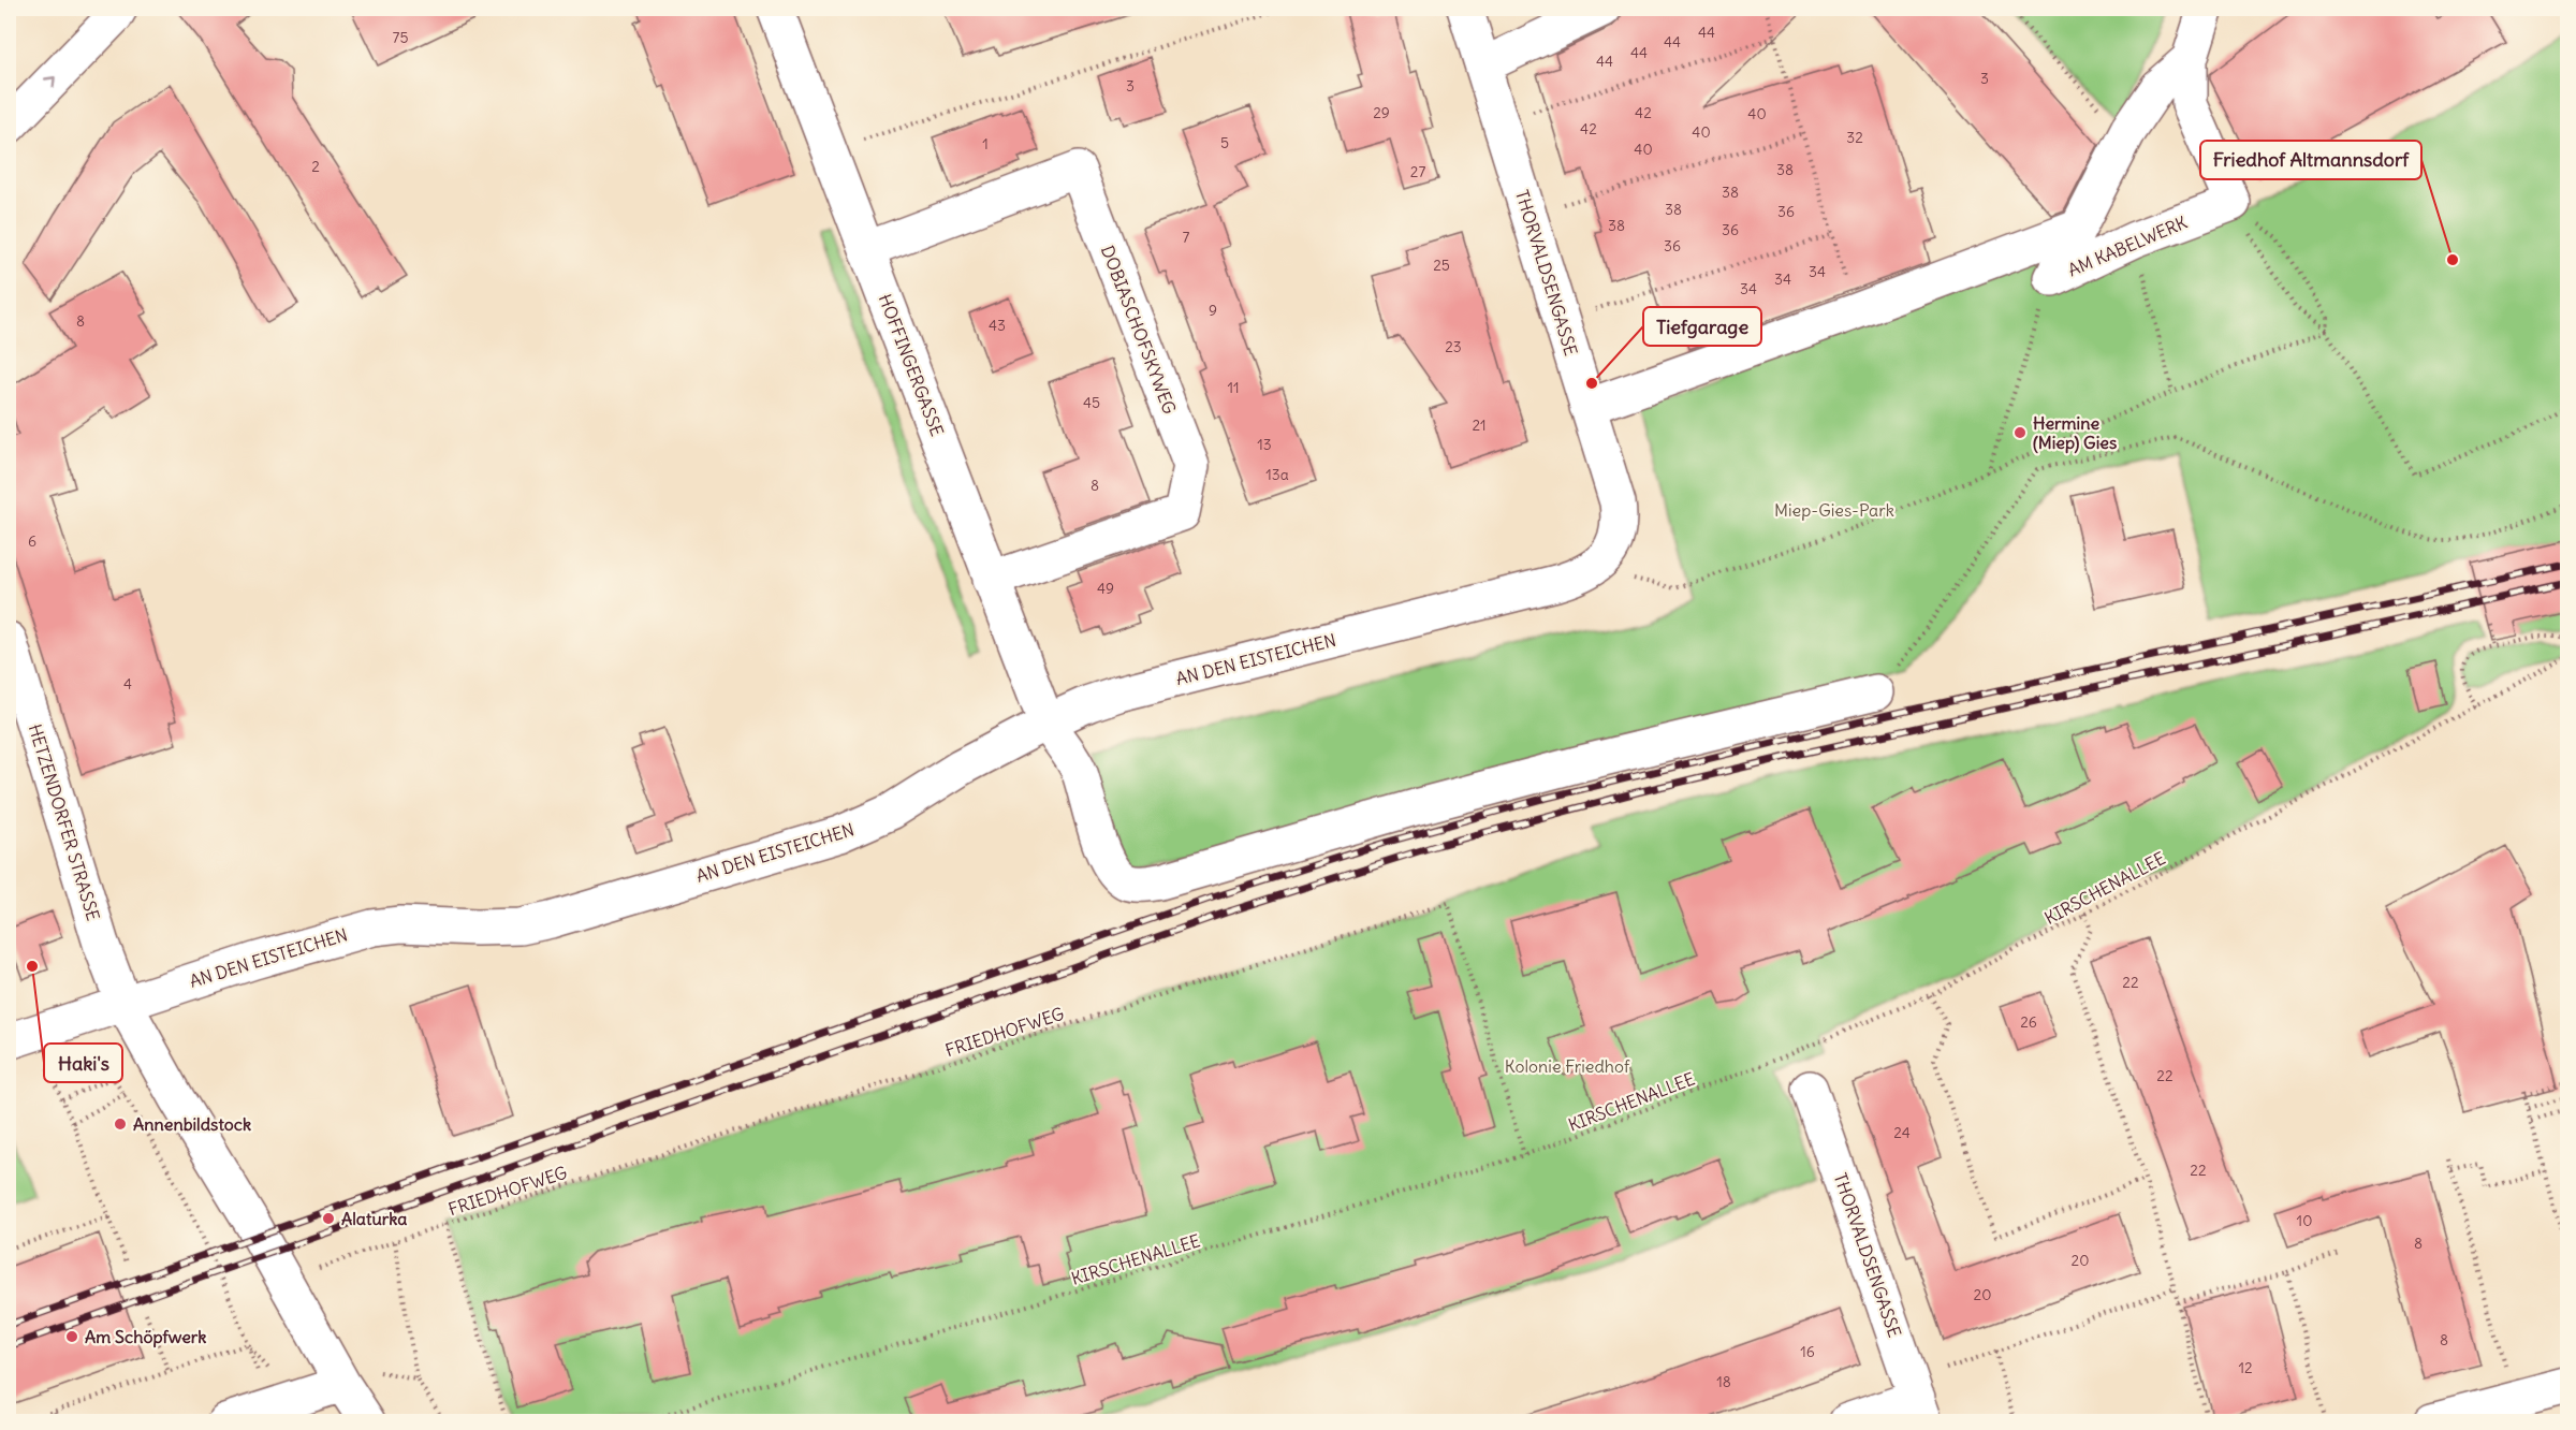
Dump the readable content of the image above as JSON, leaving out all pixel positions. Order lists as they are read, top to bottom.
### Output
{
  "streets": {
    "street": [
      "AM KABELWERK",
      "THORVALDSENGASSE",
      "DOBIASCHOFSKYWEG",
      "HOFFINGERGASSE",
      "AN DEN EISTEICHEN",
      "HETZENDORFER STRASSE"
    ],
    "path": ["KIRSCHENALLEE", "FRIEDHOFWEG"]
  },
  "crossings": [
    ["THORVALDSENGASSE", "AN DEN EISTEICHEN"],
    ["DOBIASCHOFSKYWEG", "HOFFINGERGASSE"],
    ["HOFFINGERGASSE", "AN DEN EISTEICHEN"],
    ["AN DEN EISTEICHEN", "HETZENDORFER STRASSE"],
    ["KIRSCHENALLEE", "FRIEDHOFWEG"]
  ],
  "parks": ["Miep-Gies-Park", "Kolonie Friedhof"],
  "places": [
    "Friedhof Altmannsdorf",
    "Tiefgarage",
    "Hermine (Miep) Gies",
    "Haki's",
    "Annenbildstock",
    "Alaturka",
    "Am Schöpfwerk"
  ],
  "house_numbers": [
    "44",
    "75",
    "44",
    "44",
    "44",
    "3",
    "3",
    "29",
    "42",
    "40",
    "42",
    "40",
    "32",
    "5",
    "1",
    "40",
    "2",
    "38",
    "27",
    "38",
    "38",
    "36",
    "38",
    "36",
    "7",
    "36",
    "25",
    "34",
    "34",
    "34",
    "9",
    "8",
    "43",
    "23",
    "11",
    "45",
    "21",
    "13",
    "13a",
    "8",
    "6",
    "49",
    "4",
    "22",
    "26",
    "22",
    "24",
    "22",
    "10",
    "8",
    "20",
    "20",
    "8",
    "16",
    "12",
    "18"
  ]
}
